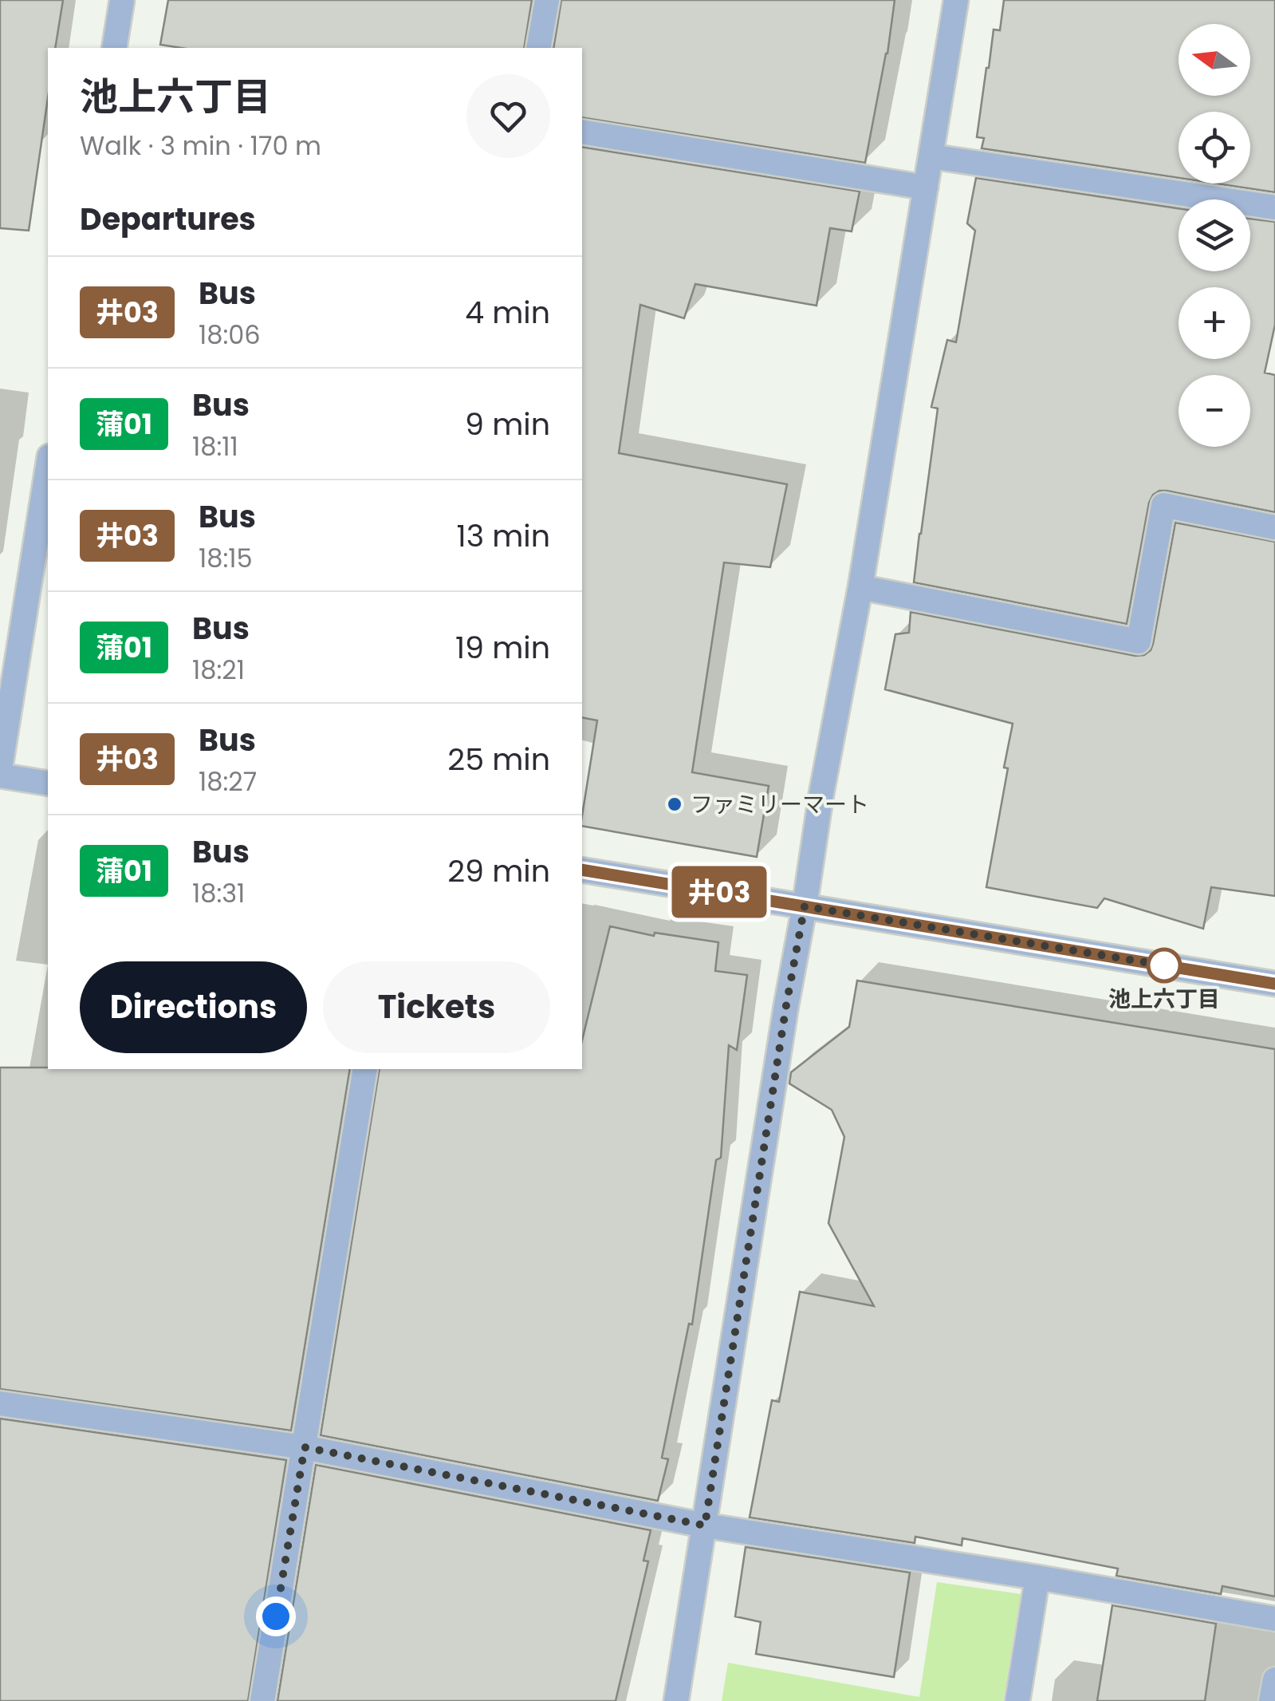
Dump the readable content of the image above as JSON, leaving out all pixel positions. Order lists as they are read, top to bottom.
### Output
{
  "places": ["ファミリーマート", "池上六丁目"],
  "lines": ["bus line 井03"],
  "north": "left",
  "page": {
    "on_map": "井03",
    "map_buttons": ["+", "−"],
    "heading": [
      ["池上六丁目", "Walk · 3 min · 170 m"],
      "Departures"
    ],
    "list": [
      {
        "mark": "井03",
        "name": "Bus",
        "note": "18:06",
        "value": "4 min"
      },
      {
        "mark": "蒲01",
        "name": "Bus",
        "note": "18:11",
        "value": "9 min"
      },
      {
        "mark": "井03",
        "name": "Bus",
        "note": "18:15",
        "value": "13 min"
      },
      {
        "mark": "蒲01",
        "name": "Bus",
        "note": "18:21",
        "value": "19 min"
      },
      {
        "mark": "井03",
        "name": "Bus",
        "note": "18:27",
        "value": "25 min"
      },
      {
        "mark": "蒲01",
        "name": "Bus",
        "note": "18:31",
        "value": "29 min"
      }
    ],
    "buttons": ["Directions", "Tickets"]
  }
}
